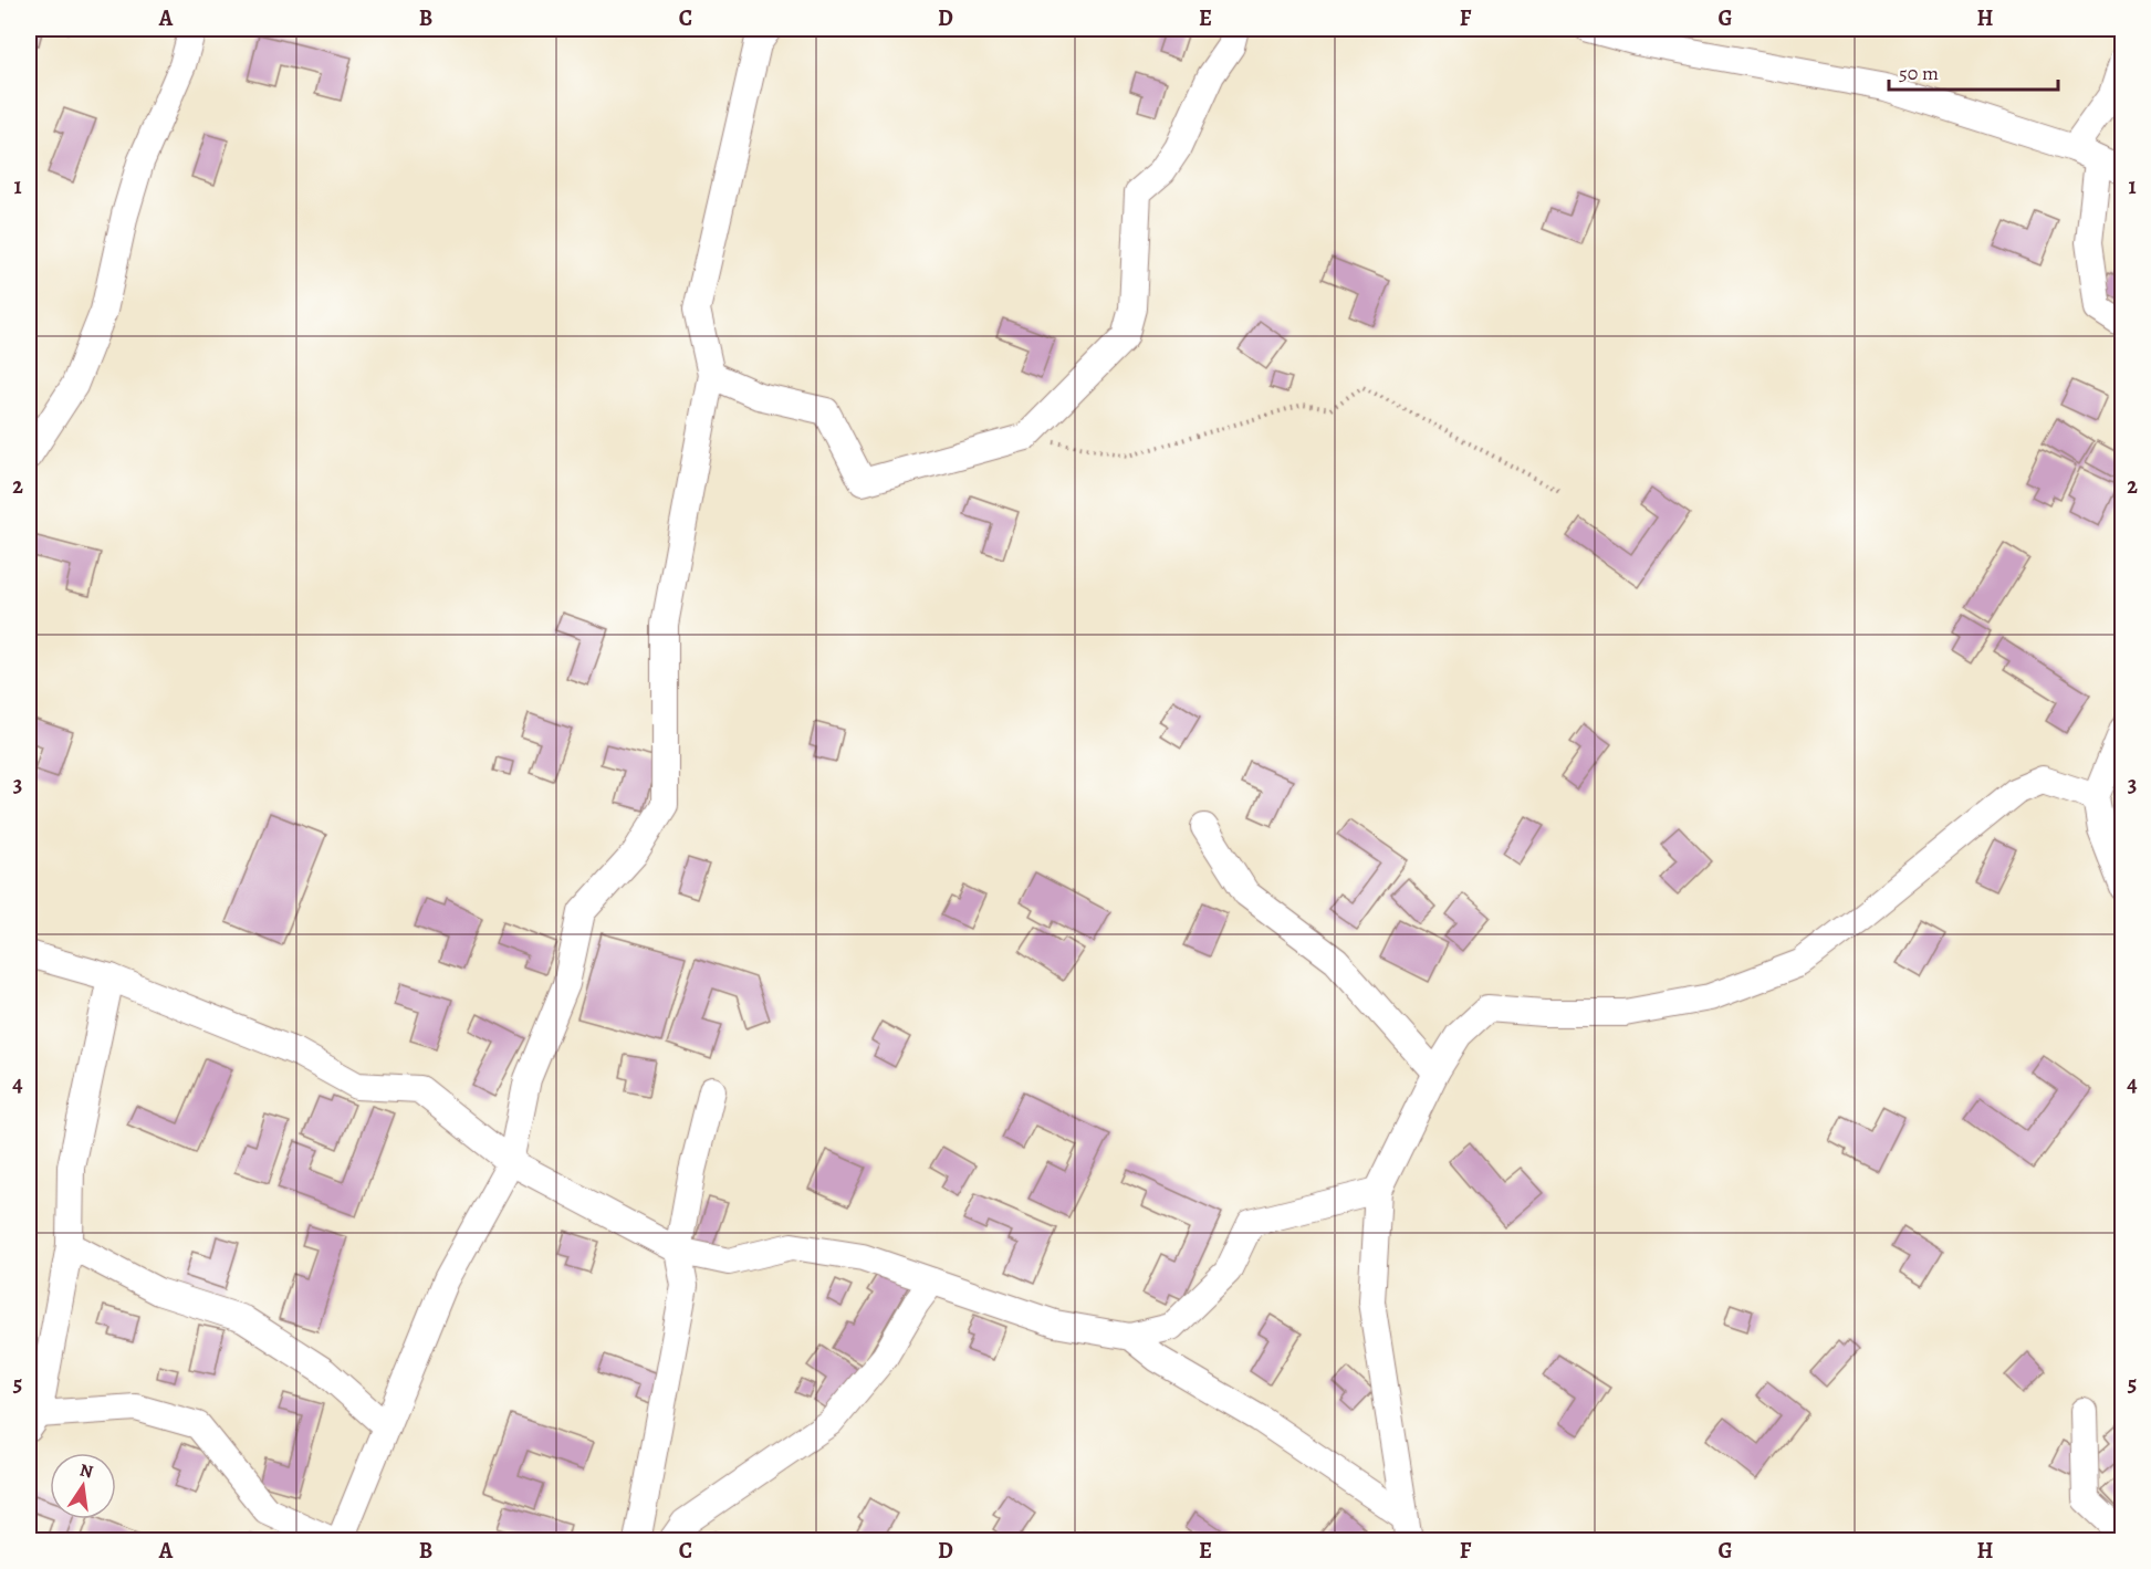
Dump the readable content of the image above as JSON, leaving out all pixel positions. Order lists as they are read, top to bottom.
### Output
{
  "scale_bar": "50 m",
  "north": "top",
  "grid": {
    "columns": [
      "A",
      "B",
      "C",
      "D",
      "E",
      "F",
      "G",
      "H"
    ],
    "rows": [
      "1",
      "2",
      "3",
      "4",
      "5"
    ]
  }
}
